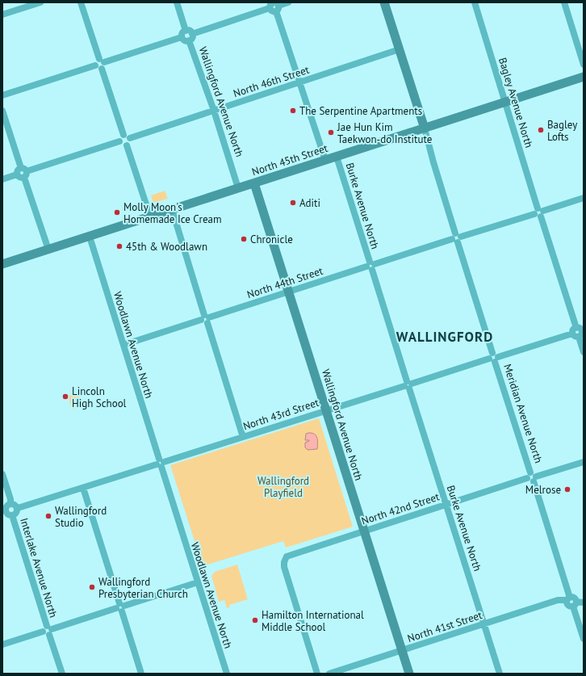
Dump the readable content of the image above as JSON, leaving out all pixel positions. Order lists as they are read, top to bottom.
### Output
{
  "streets": {
    "street": [
      "North 46th Street",
      "Wallingford Avenue North",
      "Bagley Avenue North",
      "North 45th Street",
      "Burke Avenue North",
      "North 44th Street",
      "Woodlawn Avenue North",
      "Meridian Avenue North",
      "North 43rd Street",
      "North 42nd Street",
      "Interlake Avenue North",
      "North 41st Street"
    ]
  },
  "crossings": [
    ["North 46th Street", "Wallingford Avenue North"],
    ["North 46th Street", "Meridian Avenue North"],
    ["Wallingford Avenue North", "North 45th Street"],
    ["Wallingford Avenue North", "North 44th Street"],
    ["Wallingford Avenue North", "North 43rd Street"],
    ["Wallingford Avenue North", "North 42nd Street"],
    ["Wallingford Avenue North", "North 41st Street"],
    ["Bagley Avenue North", "North 45th Street"],
    ["Bagley Avenue North", "North 44th Street"],
    ["Bagley Avenue North", "North 43rd Street"],
    ["North 45th Street", "Burke Avenue North"],
    ["North 45th Street", "Woodlawn Avenue North"],
    ["North 45th Street", "Meridian Avenue North"],
    ["Burke Avenue North", "North 44th Street"],
    ["Burke Avenue North", "North 43rd Street"],
    ["Burke Avenue North", "North 42nd Street"],
    ["Burke Avenue North", "North 41st Street"],
    ["North 44th Street", "Woodlawn Avenue North"],
    ["North 44th Street", "Meridian Avenue North"],
    ["Woodlawn Avenue North", "North 43rd Street"],
    ["Meridian Avenue North", "North 43rd Street"],
    ["Meridian Avenue North", "North 42nd Street"],
    ["North 43rd Street", "Interlake Avenue North"]
  ],
  "districts": ["WALLINGFORD"],
  "parks": ["Wallingford Playfield"],
  "places": [
    "The Serpentine Apartments",
    "Bagley Lofts",
    "Jae Hun Kim Taekwon-do Institute",
    "Aditi",
    "Molly Moon's Homemade Ice Cream",
    "Chronicle",
    "45th & Woodlawn",
    "Lincoln High School",
    "Melrose",
    "Wallingford Studio",
    "Wallingford Presbyterian Church",
    "Hamilton International Middle School"
  ]
}
